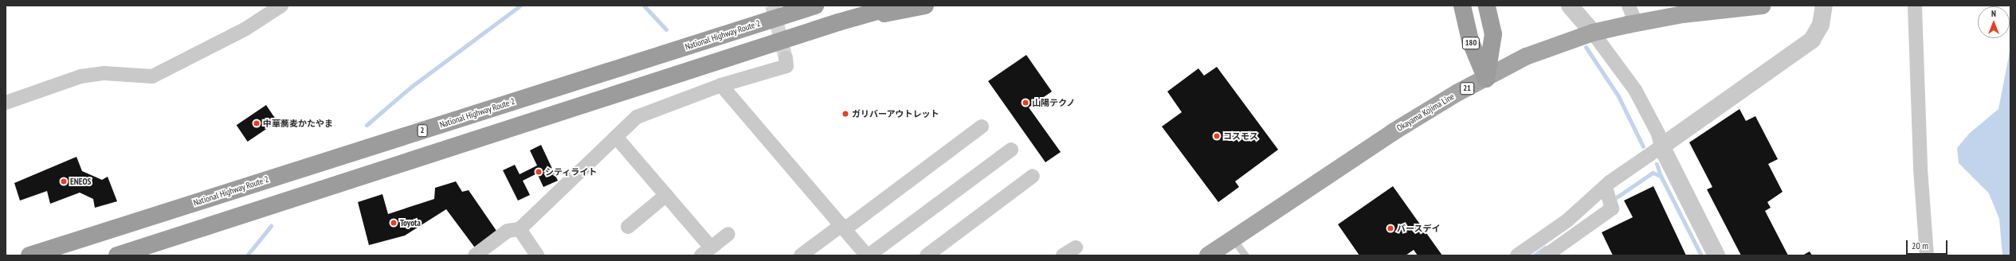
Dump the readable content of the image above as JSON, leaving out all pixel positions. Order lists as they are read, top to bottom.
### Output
{
  "streets": {
    "highway": ["National Highway Route 2", "180", "2"],
    "main road": ["21", "Okayama Kojima Line"]
  },
  "crossings": [
    ["180", "Okayama Kojima Line"]
  ],
  "places": [
    "山陽テクノ",
    "ガリバーアウトレット",
    "中華蕎麦かたやま",
    "コスモス",
    "シティライト",
    "ENEOS",
    "Toyota",
    "バースデイ"
  ],
  "scale_bar": "20 m",
  "north": "top"
}
